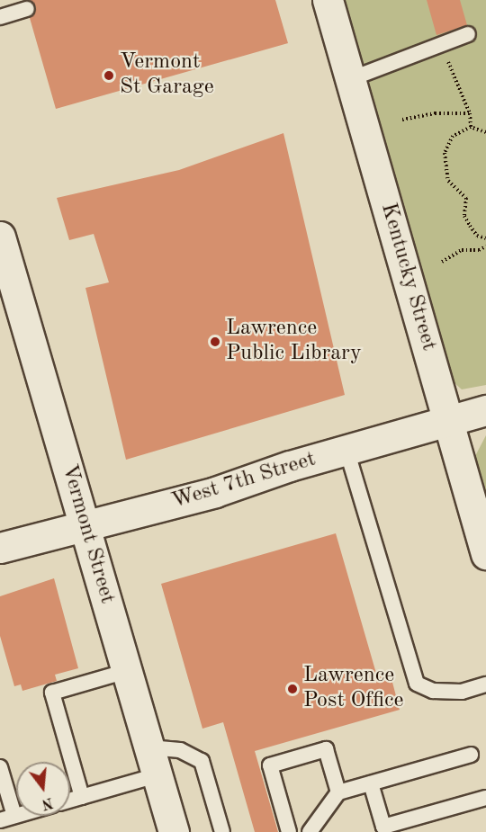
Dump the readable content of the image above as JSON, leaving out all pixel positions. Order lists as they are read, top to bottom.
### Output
{
  "streets": {
    "street": ["Kentucky Street", "West 7th Street", "Vermont Street"]
  },
  "crossings": [
    ["Kentucky Street", "West 7th Street"],
    ["West 7th Street", "Vermont Street"]
  ],
  "places": ["Vermont St Garage", "Lawrence Public Library", "Lawrence Post Office"],
  "north": "bottom"
}
